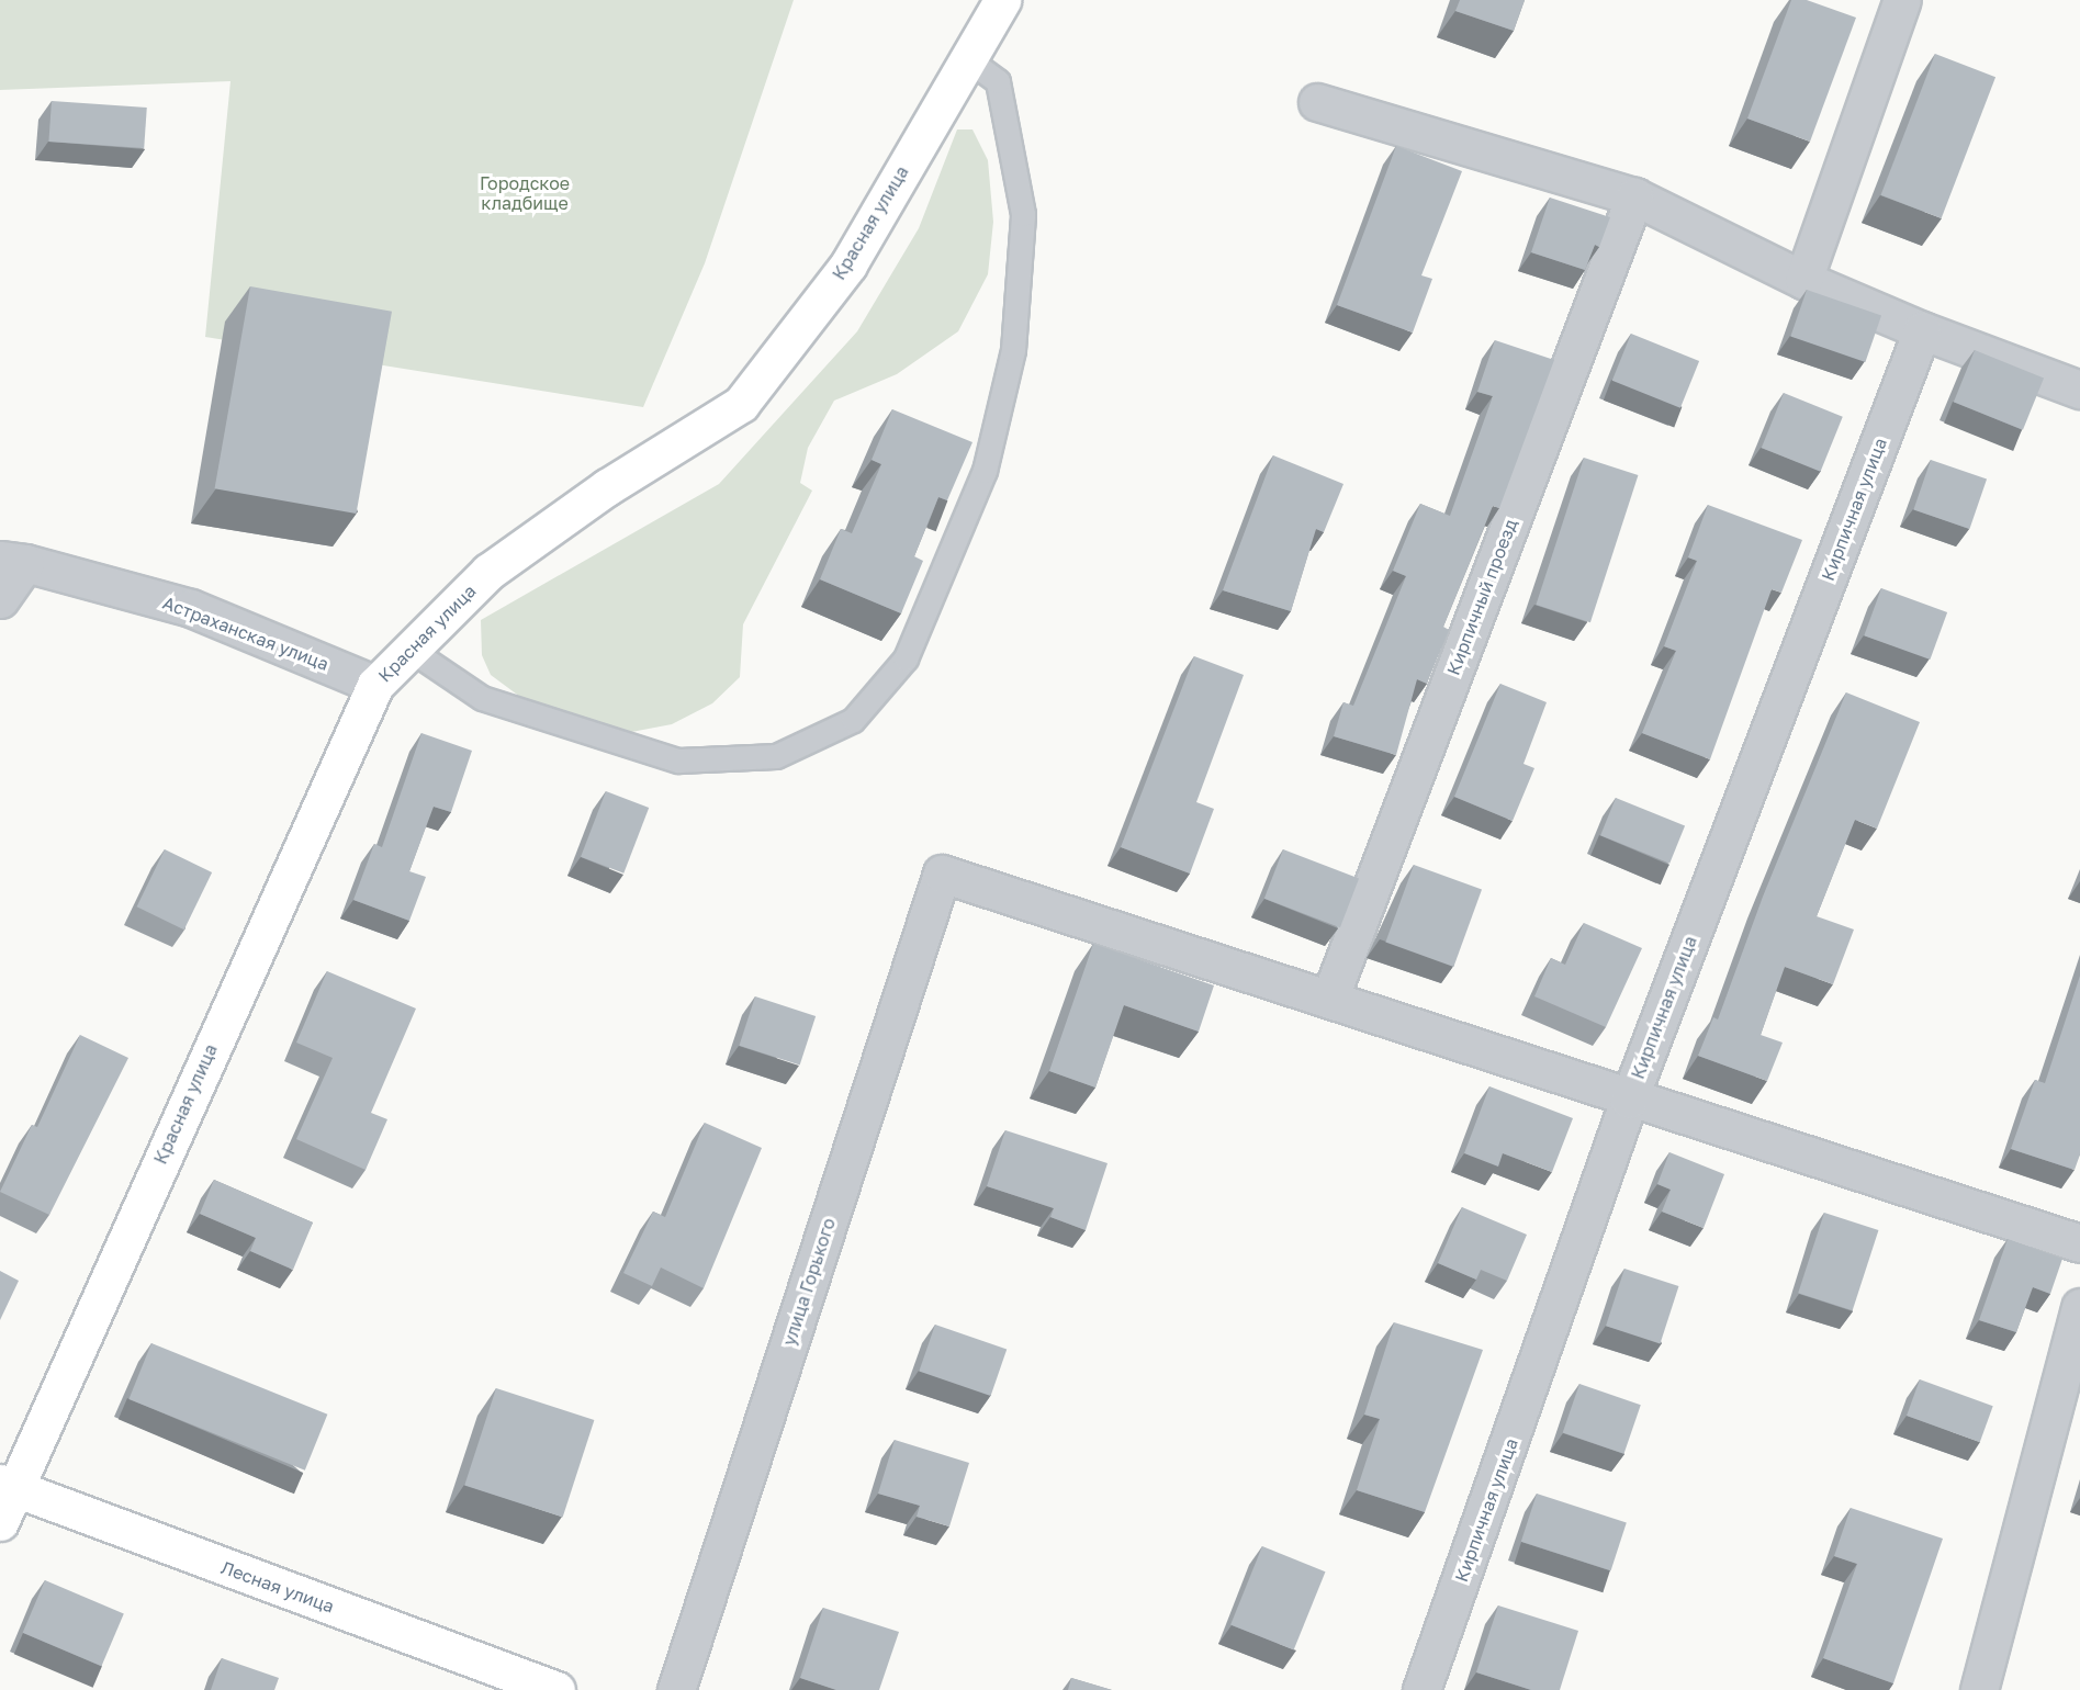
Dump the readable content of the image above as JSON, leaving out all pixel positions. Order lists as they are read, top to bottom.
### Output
{
  "streets": {
    "main road": ["Красная улица", "Лесная улица"],
    "street": [
      "Кирпичная улица",
      "Кирпичный проезд",
      "Астраханская улица",
      "улица Горького"
    ]
  },
  "crossings": [
    ["Красная улица", "Астраханская улица"],
    ["Красная улица", "Лесная улица"],
    ["Кирпичный проезд", "улица Горького"]
  ],
  "parks": ["Городское кладбище"]
}
